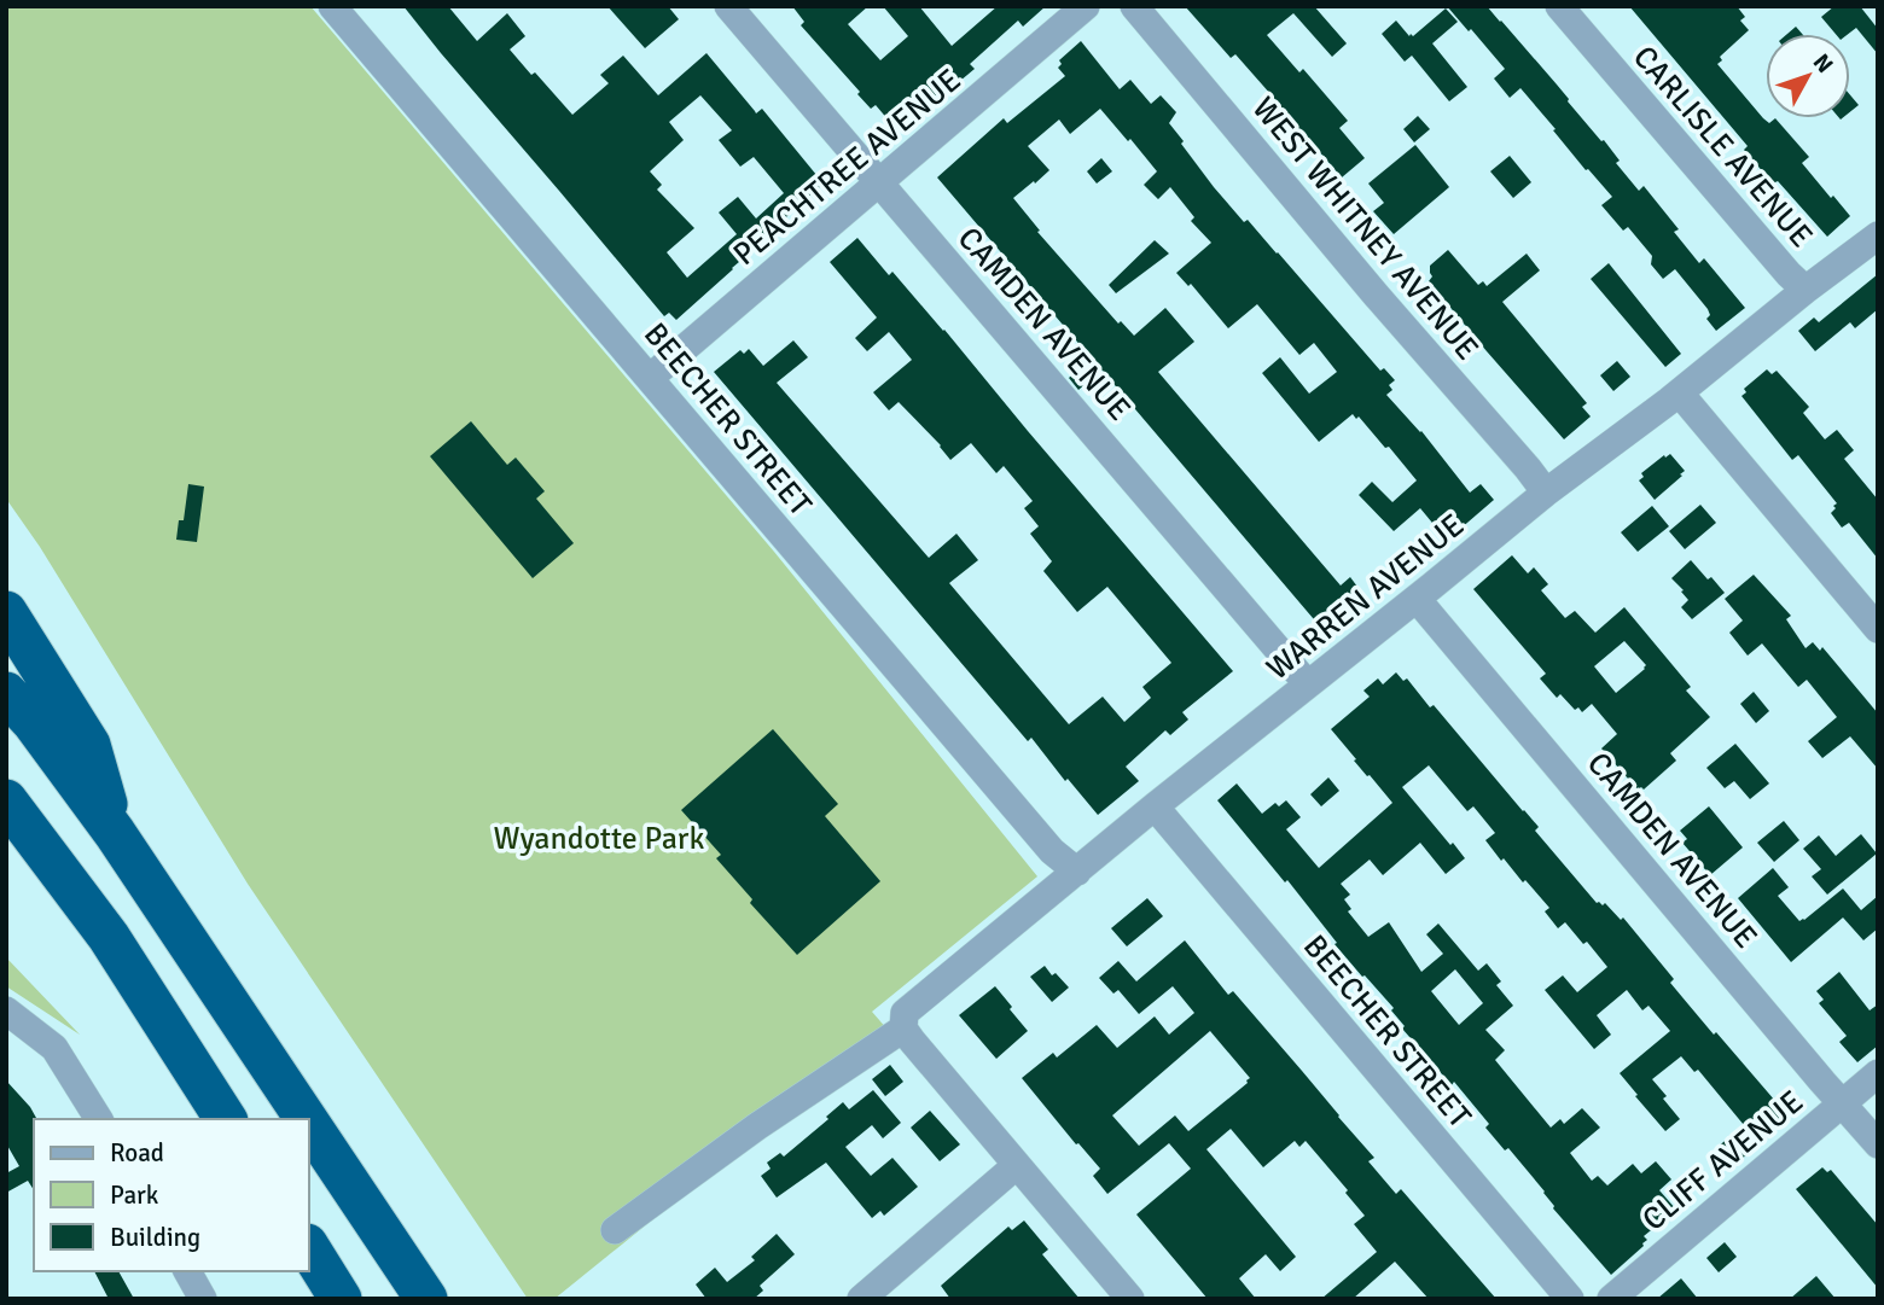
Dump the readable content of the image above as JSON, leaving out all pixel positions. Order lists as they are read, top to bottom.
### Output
{
  "streets": {
    "street": [
      "CARLISLE AVENUE",
      "PEACHTREE AVENUE",
      "WEST WHITNEY AVENUE",
      "CAMDEN AVENUE",
      "BEECHER STREET",
      "WARREN AVENUE",
      "CLIFF AVENUE"
    ]
  },
  "crossings": [
    ["CARLISLE AVENUE", "WARREN AVENUE"],
    ["PEACHTREE AVENUE", "CAMDEN AVENUE"],
    ["PEACHTREE AVENUE", "BEECHER STREET"],
    ["WEST WHITNEY AVENUE", "WARREN AVENUE"],
    ["CAMDEN AVENUE", "WARREN AVENUE"],
    ["CAMDEN AVENUE", "CLIFF AVENUE"],
    ["BEECHER STREET", "WARREN AVENUE"]
  ],
  "parks": ["Wyandotte Park"],
  "legend": ["Road", "Park", "Building"],
  "north": "top right"
}
